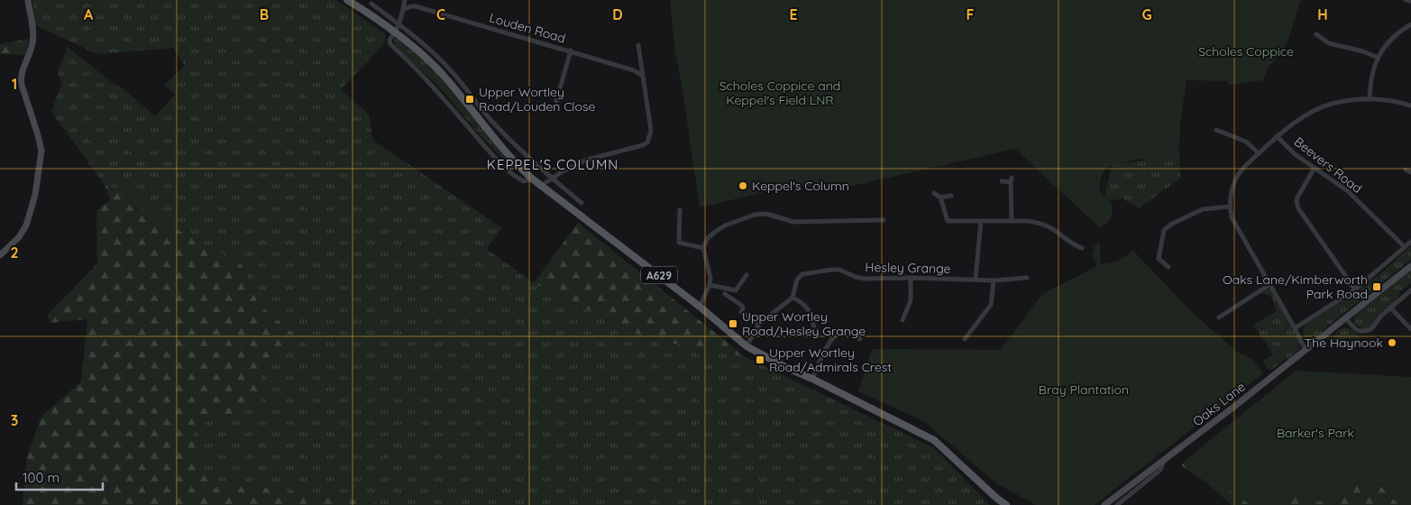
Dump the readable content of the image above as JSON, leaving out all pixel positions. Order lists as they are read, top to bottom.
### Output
{
  "streets": {
    "main road": ["A629"],
    "street": [
      "Louden Road",
      "Beevers Road",
      "Hesley Grange",
      "Oaks Lane"
    ]
  },
  "districts": ["KEPPEL'S COLUMN"],
  "parks": [
    "Scholes Coppice",
    "Scholes Coppice and Keppel's Field LNR",
    "Bray Plantation",
    "Barker's Park"
  ],
  "places": {
    "transit": [
      "Upper Wortley Road/Louden Close",
      "Oaks Lane/Kimberworth Park Road",
      "Upper Wortley Road/Hesley Grange",
      "Upper Wortley Road/Admirals Crest"
    ],
    "other": ["Keppel's Column", "The Haynook"]
  },
  "scale_bar": "100 m",
  "grid": {
    "columns": [
      "A",
      "B",
      "C",
      "D",
      "E",
      "F",
      "G",
      "H"
    ],
    "rows": ["1", "2", "3"]
  }
}
